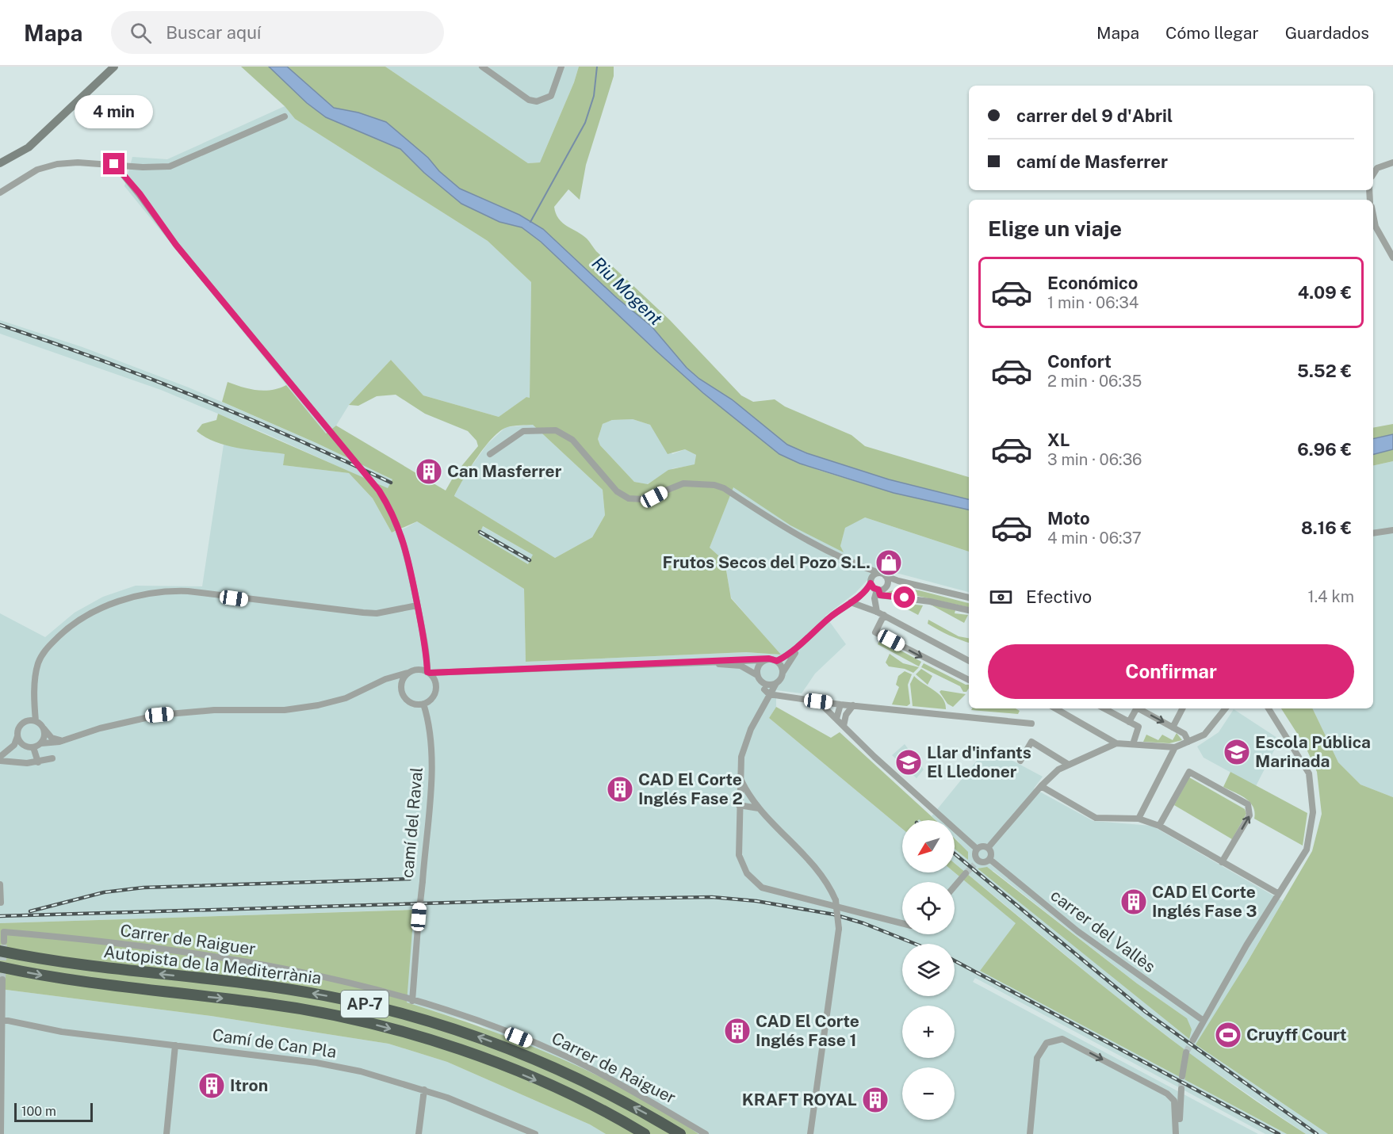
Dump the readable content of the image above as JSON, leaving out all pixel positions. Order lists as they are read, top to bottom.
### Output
{
  "streets": {
    "highway": ["Autopista de la Mediterrània", "AP-7"],
    "street": [
      "camí del Raval",
      "carrer del Vallès",
      "Carrer de Raiguer",
      "Camí de Can Pla"
    ]
  },
  "crossings": [
    ["camí del Raval", "Carrer de Raiguer"],
    ["Carrer de Raiguer", "Autopista de la Mediterrània"]
  ],
  "water": ["Riu Mogent"],
  "places": {
    "building": [
      "Can Masferrer",
      "CAD El Corte Inglés Fase 2",
      "CAD El Corte Inglés Fase 3",
      "CAD El Corte Inglés Fase 1",
      "Itron",
      "KRAFT ROYAL"
    ],
    "shop": ["Frutos Secos del Pozo S.L."],
    "school or university": ["Escola Pública Marinada", "Llar d'infants El Lledoner"],
    "sports": ["Cruyff Court"]
  },
  "scale_bar": "100 m",
  "north": "bottom left",
  "page": {
    "header": "Mapa",
    "search": "Buscar aquí",
    "nav": ["Mapa", "Cómo llegar", "Guardados"],
    "banner": ["carrer del 9 d'Abril", "camí de Masferrer"],
    "bubble": "4 min",
    "heading": "Elige un viaje",
    "list": [
      {
        "name": "Económico",
        "note": "1 min · 06:34",
        "value": "4.09 €"
      },
      {
        "name": "Confort",
        "note": "2 min · 06:35",
        "value": "5.52 €"
      },
      {
        "name": "XL",
        "note": "3 min · 06:36",
        "value": "6.96 €"
      },
      {
        "name": "Moto",
        "note": "4 min · 06:37",
        "value": "8.16 €"
      }
    ],
    "pay": ["Efectivo", "1.4 km"],
    "buttons": "Confirmar",
    "map_buttons": ["+", "−"],
    "scale": "100 m"
  }
}
